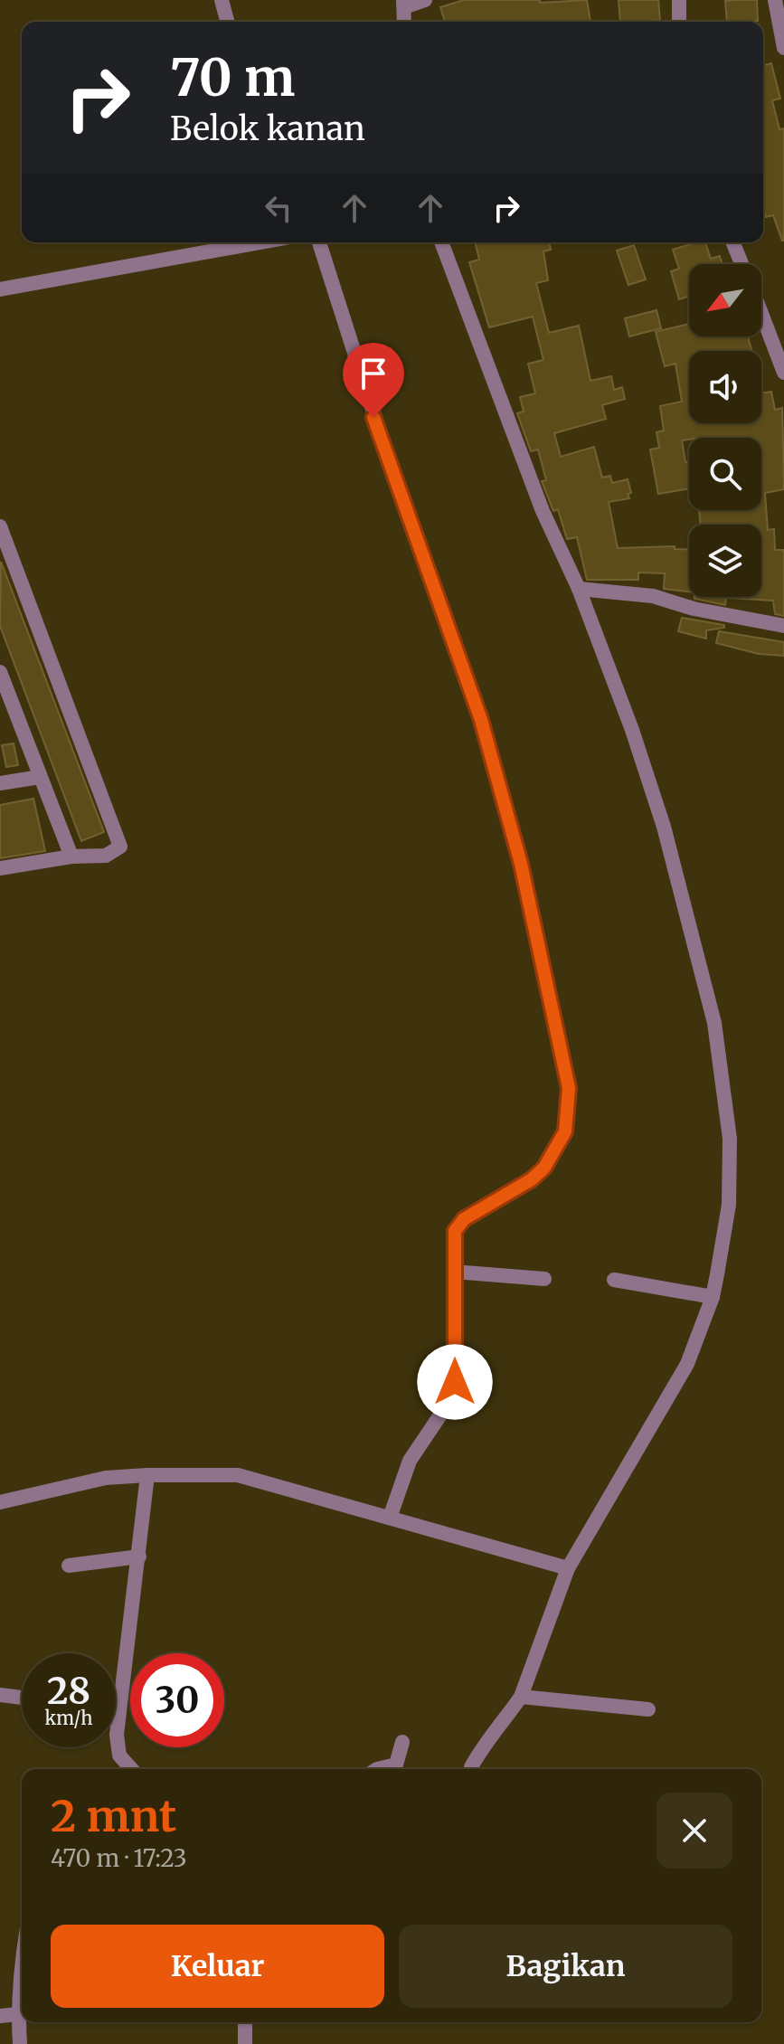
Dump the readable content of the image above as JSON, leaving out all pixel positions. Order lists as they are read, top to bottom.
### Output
{
  "north": "bottom left",
  "page": {
    "turn": ["70 m", "Belok kanan"],
    "speed": "28 km/h",
    "limit": "30",
    "heading": ["2 mnt", "470 m · 17:23"],
    "buttons": ["Keluar", "Bagikan"]
  }
}
